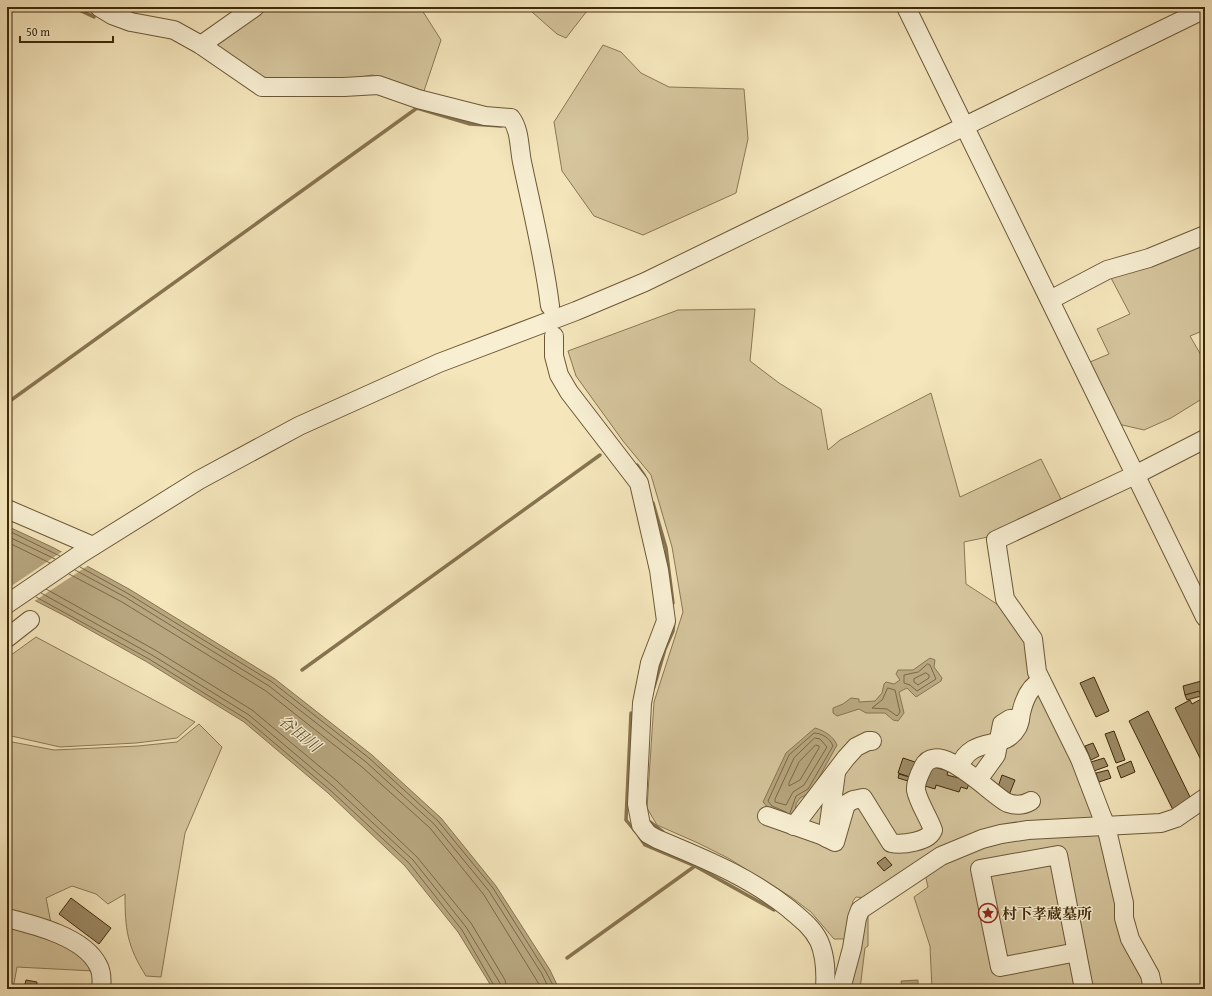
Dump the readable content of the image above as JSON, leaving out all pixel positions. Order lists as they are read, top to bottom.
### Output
{
  "water": ["谷田川"],
  "places": {
    "place": ["村下孝蔵墓所"]
  },
  "scale_bar": "50 m"
}
